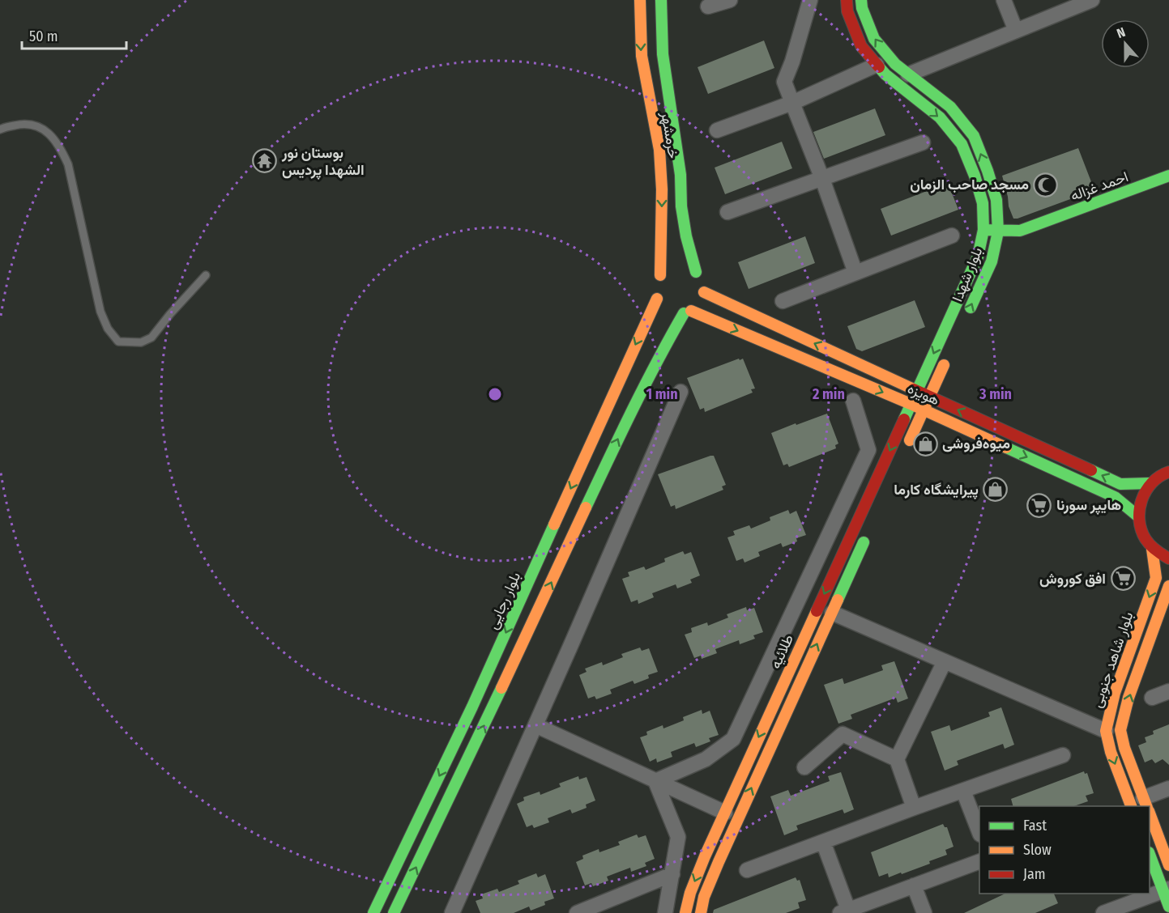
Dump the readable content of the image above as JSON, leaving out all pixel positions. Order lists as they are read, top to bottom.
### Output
{
  "streets": {
    "street": [
      "خرمشهر",
      "احمد غزاله",
      "بلوار شهدا",
      "هویزه",
      "بلوار رجایی",
      "طلائیه",
      "بلوار شاهد جنوبی"
    ]
  },
  "crossings": [
    ["خرمشهر", "هویزه"],
    ["خرمشهر", "بلوار رجایی"],
    ["احمد غزاله", "بلوار شهدا"],
    ["بلوار شهدا", "هویزه"],
    ["بلوار شهدا", "طلائیه"],
    ["هویزه", "بلوار رجایی"],
    ["هویزه", "طلائیه"]
  ],
  "places": {
    "temple": ["بوستان نور الشهدا پردیس"],
    "mosque": ["مسجد صاحب الزمان"],
    "shop": ["میوه‌فروشی", "پیرایشگاه کارما"],
    "supermarket": ["هایپر سورنا", "افق کوروش"]
  },
  "legend": ["Fast", "Slow", "Jam"],
  "scale_bar": "50 m",
  "north": "top",
  "rings": ["1 min", "2 min", "3 min"]
}
